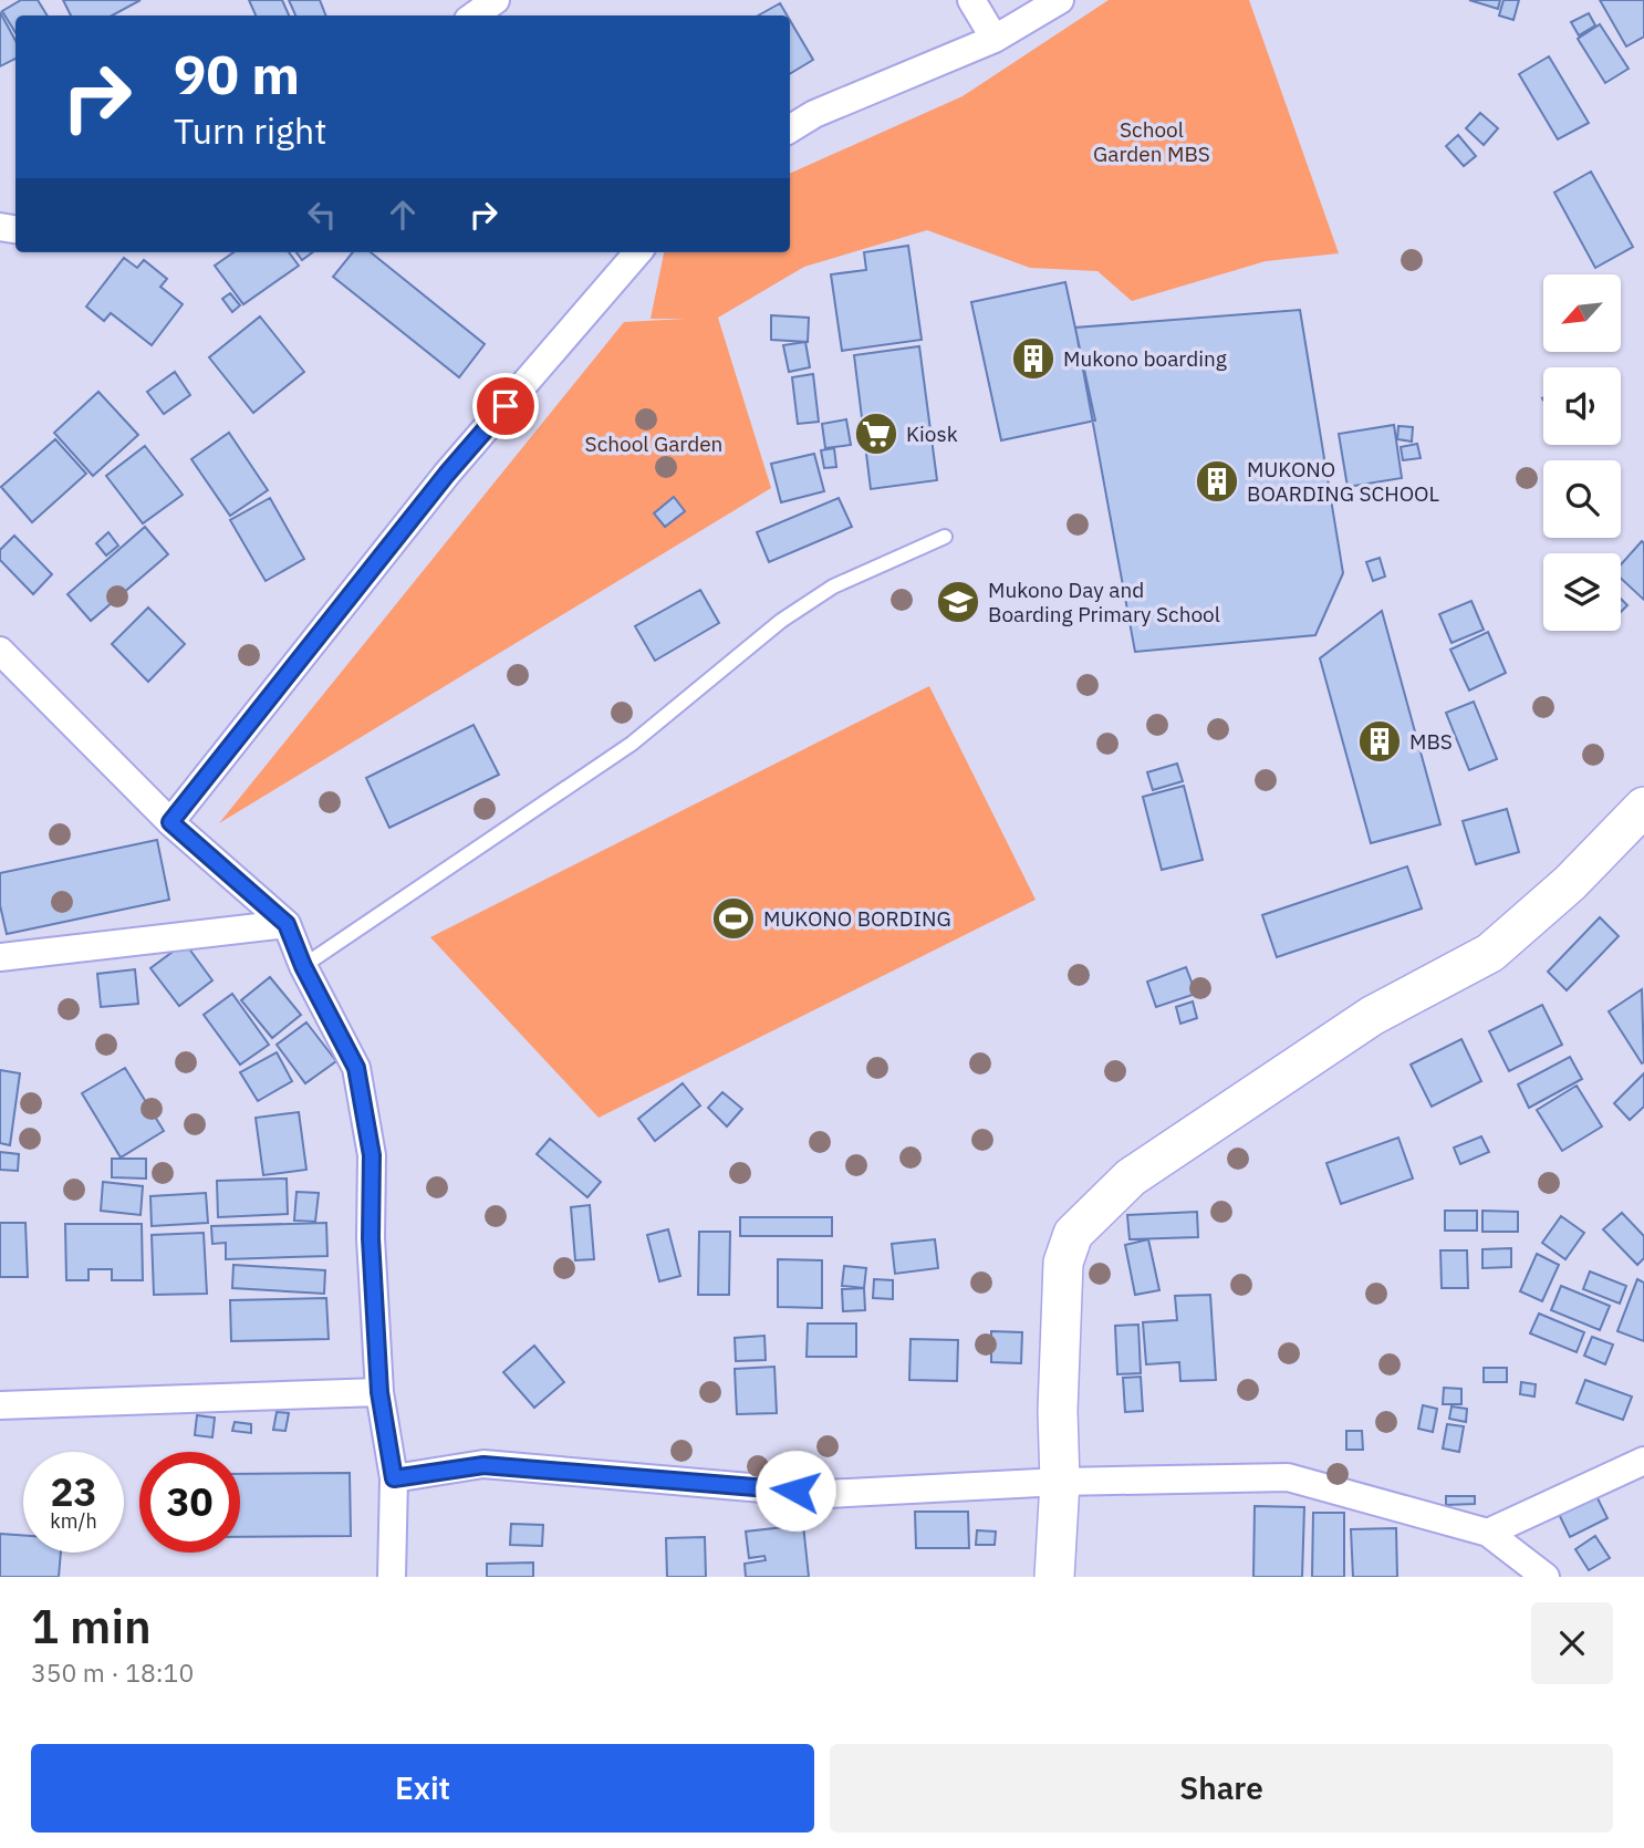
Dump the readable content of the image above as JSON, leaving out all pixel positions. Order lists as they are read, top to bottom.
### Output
{
  "parks": ["School Garden MBS", "School Garden"],
  "places": {
    "building": ["Mukono boarding", "MUKONO BOARDING SCHOOL", "MBS"],
    "supermarket": ["Kiosk"],
    "school or university": ["Mukono Day and Boarding Primary School"],
    "sports": ["MUKONO BORDING"]
  },
  "north": "bottom left",
  "page": {
    "turn": ["90 m", "Turn right"],
    "speed": "23 km/h",
    "limit": "30",
    "heading": ["1 min", "350 m · 18:10"],
    "buttons": ["Exit", "Share"]
  }
}
